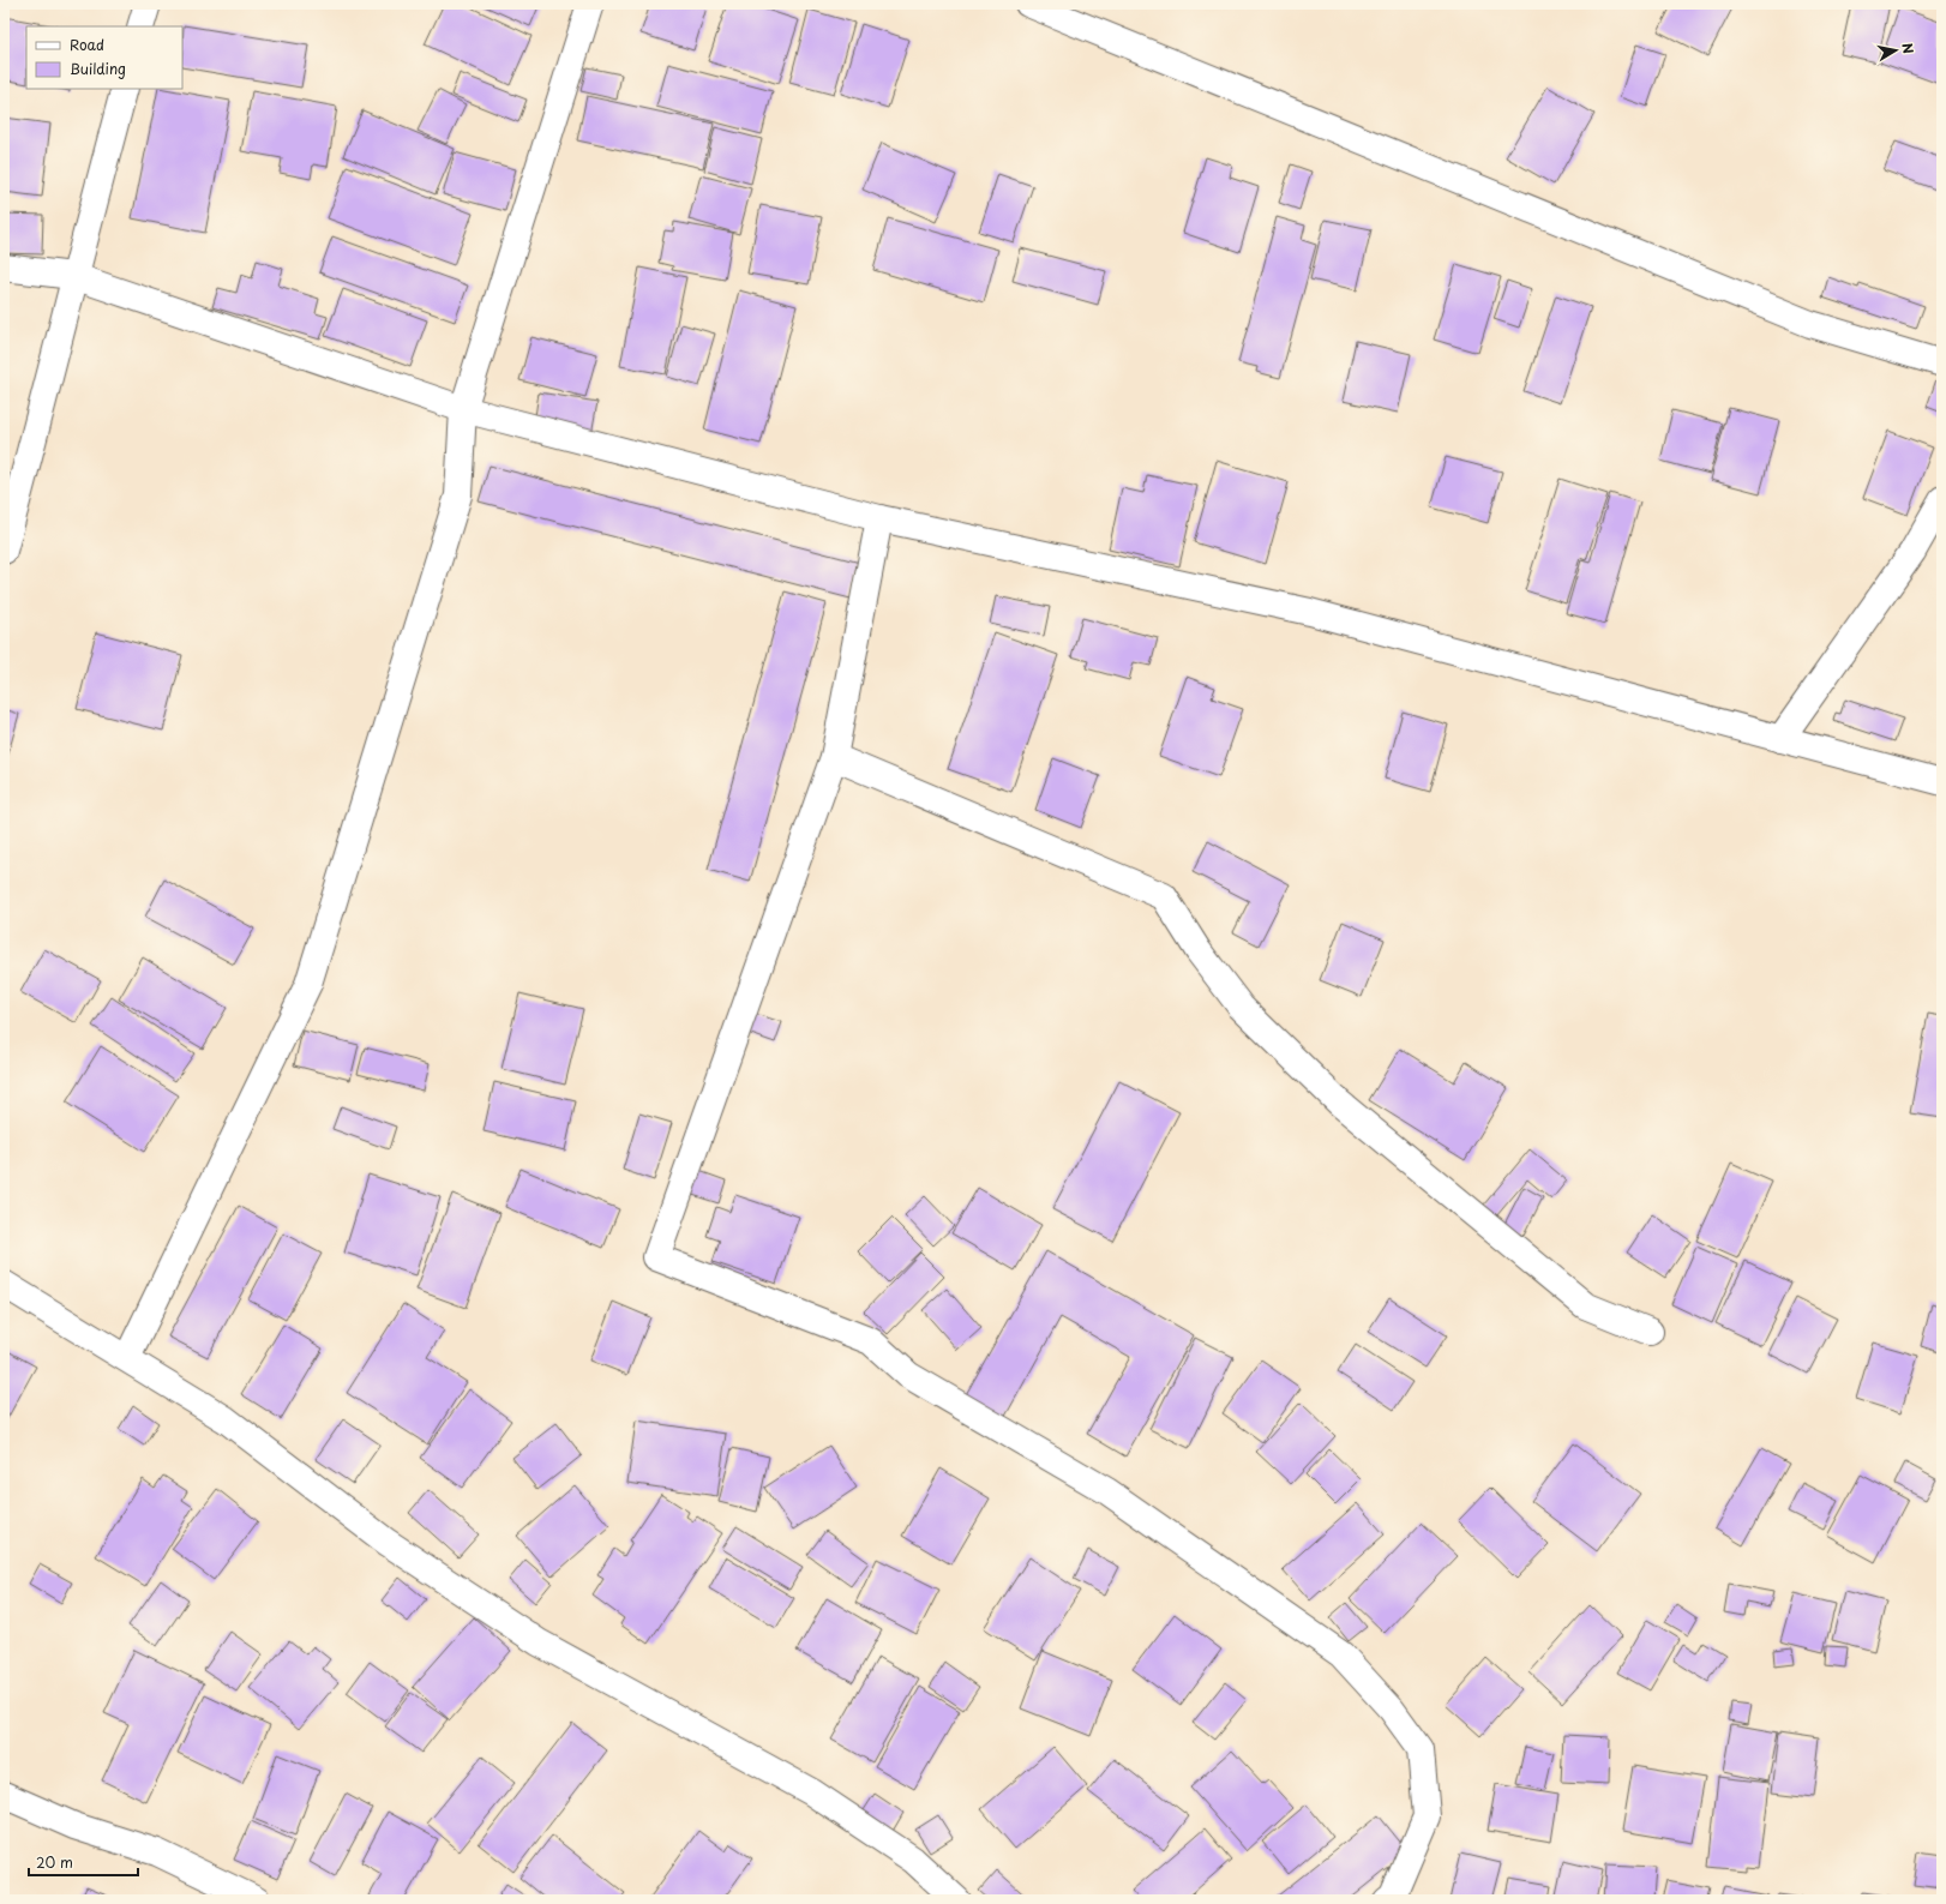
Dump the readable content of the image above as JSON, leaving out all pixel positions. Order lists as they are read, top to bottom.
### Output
{
  "legend": ["Road", "Building"],
  "scale_bar": "20 m",
  "north": "right"
}
